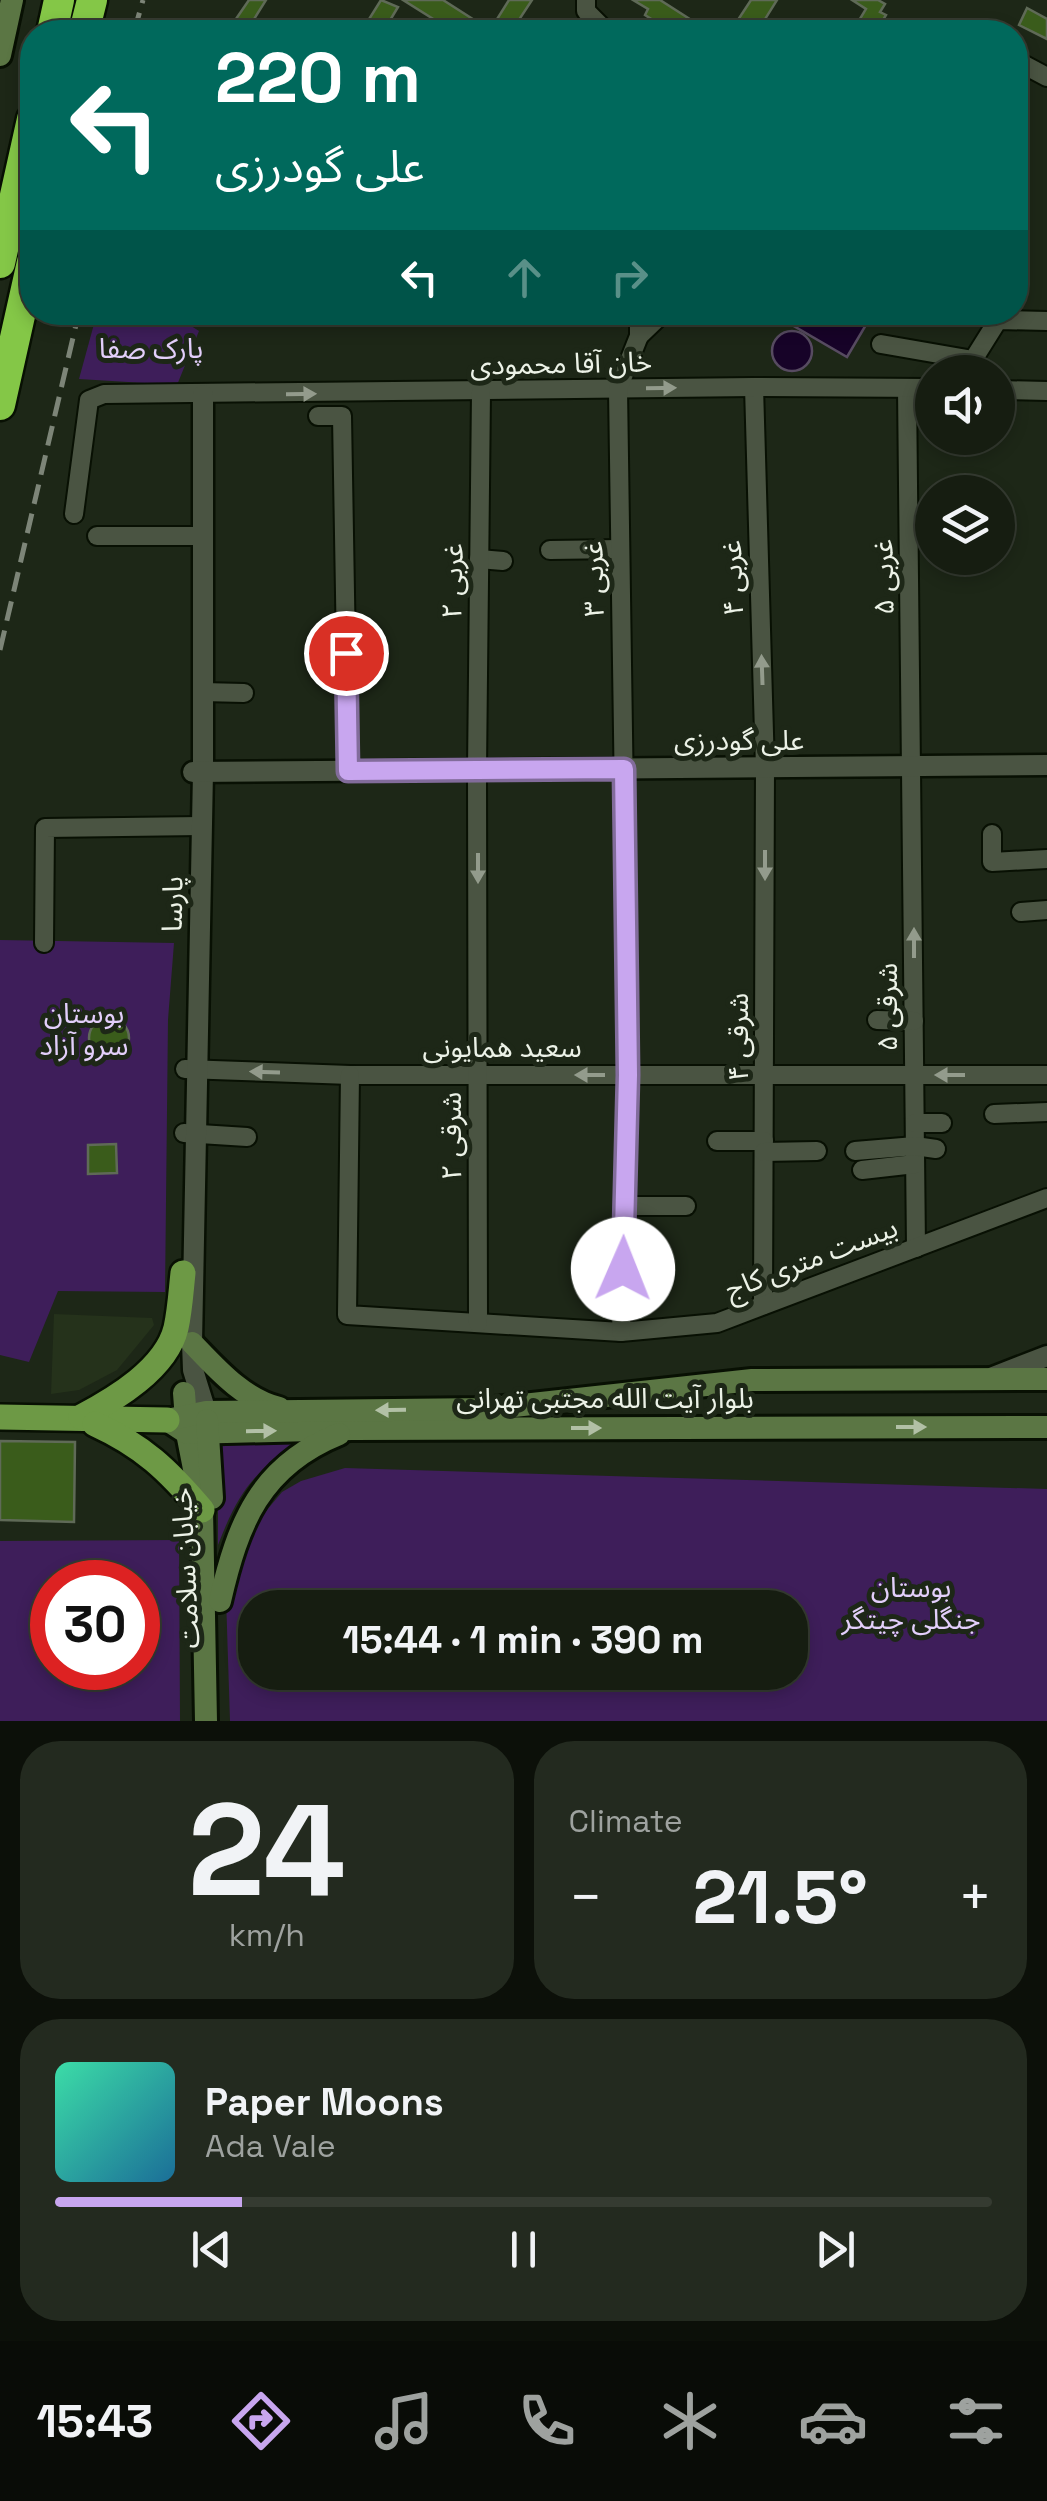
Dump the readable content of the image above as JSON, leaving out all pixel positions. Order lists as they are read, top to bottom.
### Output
{
  "streets": {
    "main road": ["بلوار آیت الله مجتبی تهرانی", "خیابان سلامت"],
    "street": [
      "خان آقا محمودی",
      "۵ غربی",
      "۴ غربی",
      "۳ غربی",
      "۲ غربی",
      "علی گودرزی",
      "پارسا",
      "۵ شرقی",
      "۴ شرقی",
      "سعید همایونی",
      "۲ شرقی",
      "بیست متری کاج"
    ]
  },
  "crossings": [
    ["خان آقا محمودی", "۵ غربی"],
    ["خان آقا محمودی", "۴ غربی"],
    ["خان آقا محمودی", "۳ غربی"],
    ["خان آقا محمودی", "۲ غربی"],
    ["خان آقا محمودی", "پارسا"],
    ["۵ غربی", "علی گودرزی"],
    ["۵ غربی", "۵ شرقی"],
    ["۴ غربی", "علی گودرزی"],
    ["۴ غربی", "۴ شرقی"],
    ["۳ غربی", "علی گودرزی"],
    ["۳ غربی", "سعید همایونی"],
    ["۳ غربی", "بیست متری کاج"],
    ["۲ غربی", "علی گودرزی"],
    ["۲ غربی", "۲ شرقی"],
    ["علی گودرزی", "پارسا"],
    ["علی گودرزی", "۵ شرقی"],
    ["علی گودرزی", "۴ شرقی"],
    ["علی گودرزی", "۲ شرقی"],
    ["پارسا", "سعید همایونی"],
    ["پارسا", "بلوار آیت الله مجتبی تهرانی"],
    ["پارسا", "خیابان سلامت"],
    ["۵ شرقی", "سعید همایونی"],
    ["۵ شرقی", "بیست متری کاج"],
    ["۴ شرقی", "سعید همایونی"],
    ["۴ شرقی", "بیست متری کاج"],
    ["سعید همایونی", "۲ شرقی"],
    ["سعید همایونی", "بیست متری کاج"],
    ["۲ شرقی", "بیست متری کاج"],
    ["بلوار آیت الله مجتبی تهرانی", "خیابان سلامت"]
  ],
  "one_way": [
    "خان آقا محمودی",
    "۴ غربی",
    "۵ شرقی",
    "۴ شرقی",
    "۲ شرقی"
  ],
  "parks": ["پارک صفا", "بوستان سرو آزاد", "بوستان جنگلی چیتگر"],
  "page": {
    "turn": ["220 m", "علی گودرزی"],
    "limit": "30",
    "trip": "15:44 · 1 min · 390 m",
    "tile": [
      ["24", "km/h"],
      "Climate"
    ],
    "heat": ["−", "21.5°", "+"],
    "song": ["Paper Moons", "Ada Vale"],
    "tabs": "15:43"
  }
}
